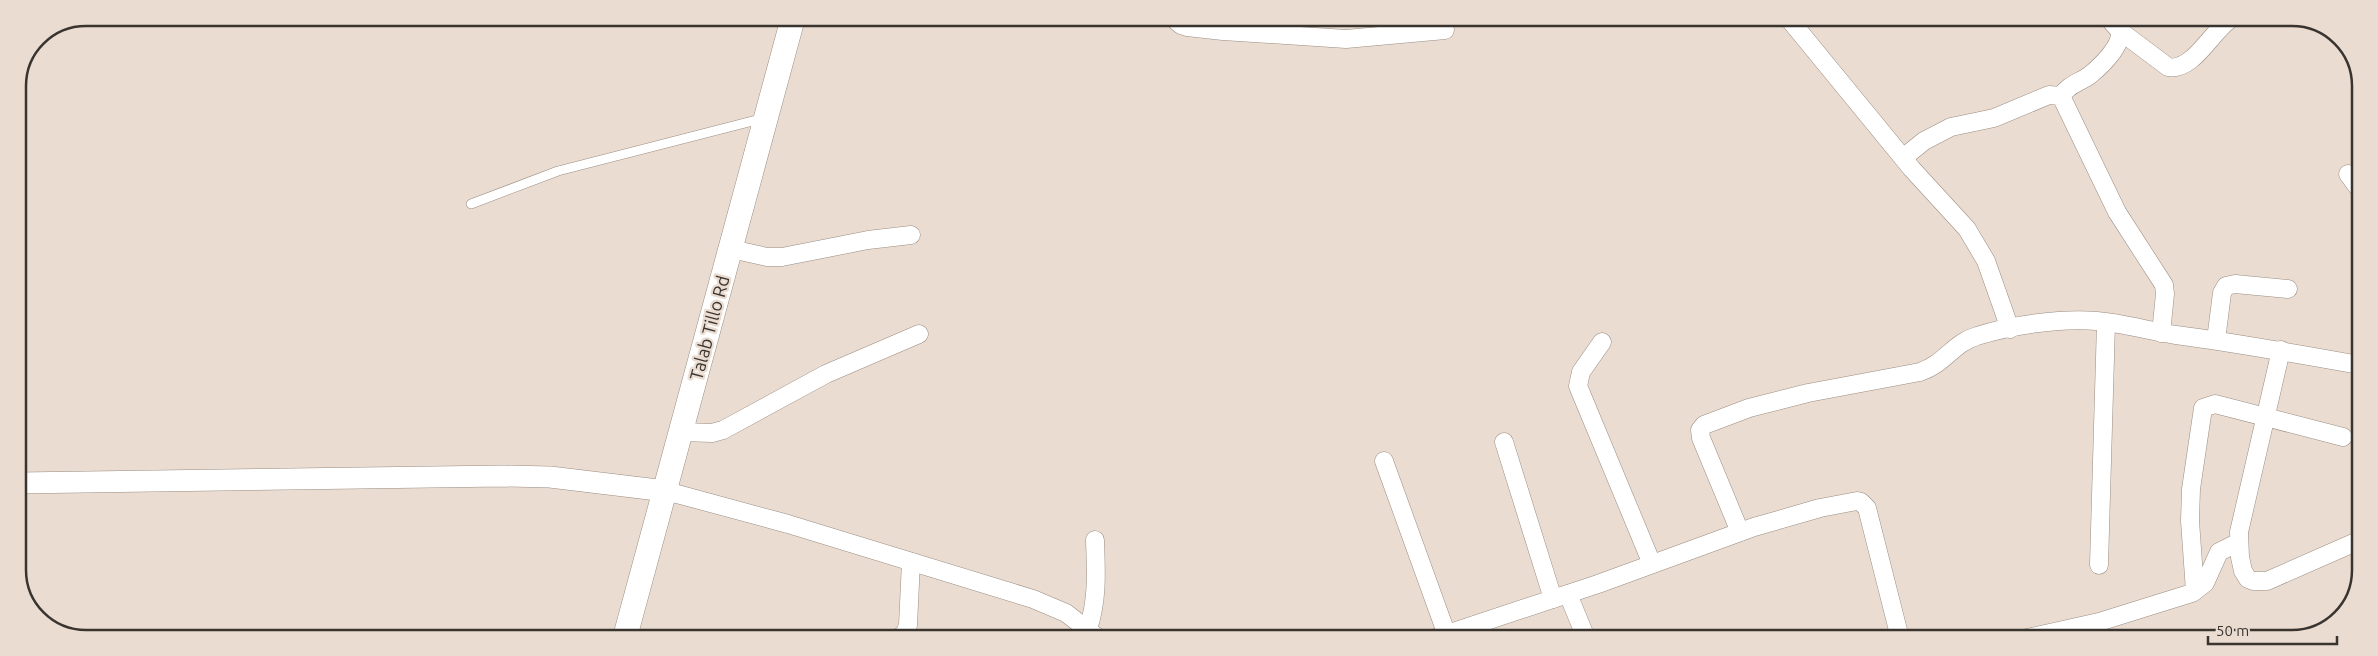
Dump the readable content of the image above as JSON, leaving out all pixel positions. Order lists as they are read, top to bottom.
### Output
{
  "streets": {
    "main road": ["Talab Tillo Rd"]
  },
  "scale_bar": "50 m"
}
